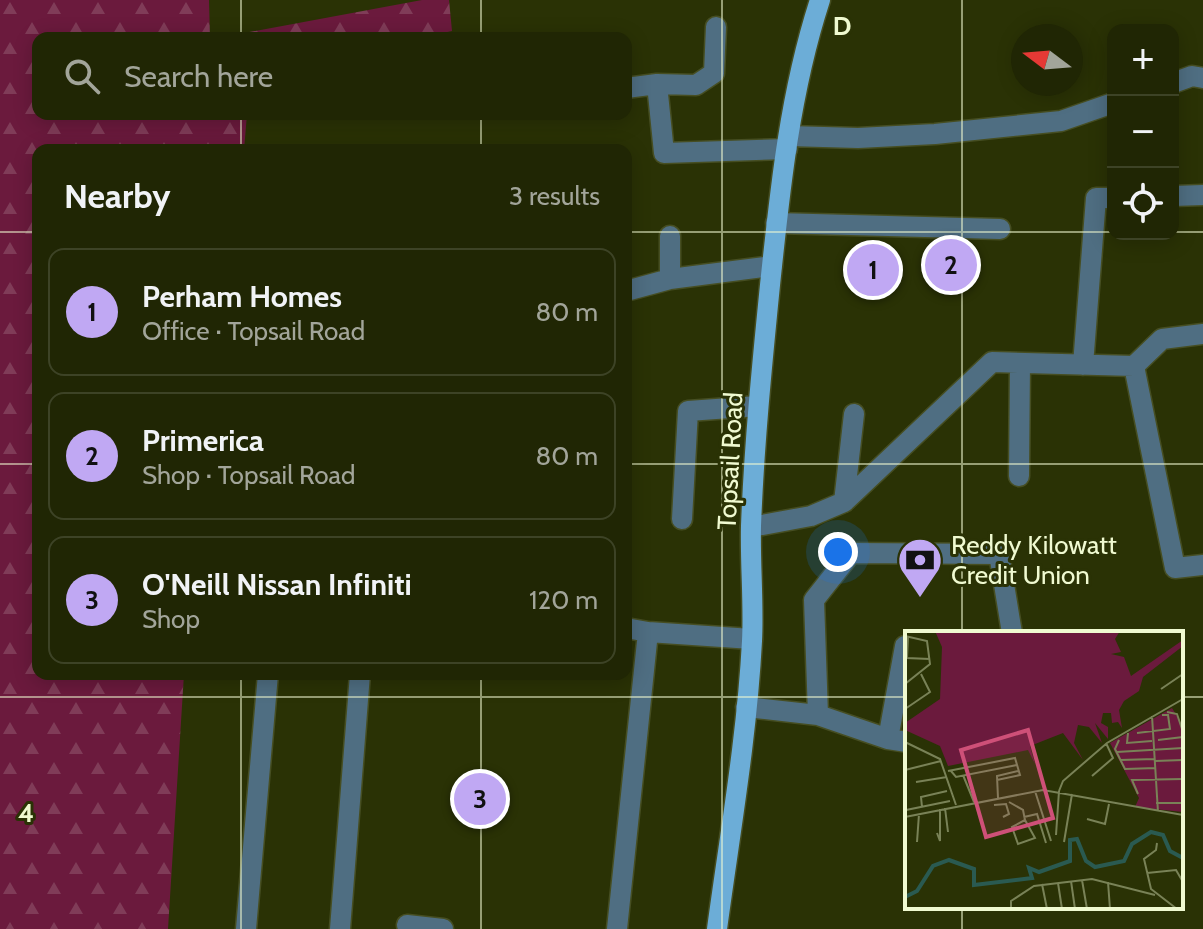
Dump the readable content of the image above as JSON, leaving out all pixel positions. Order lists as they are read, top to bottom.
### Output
{
  "streets": {
    "main road": ["Topsail Road"]
  },
  "places": {
    "bank": ["Reddy Kilowatt Credit Union"]
  },
  "north": "left",
  "page": {
    "map_buttons": ["+", "−"],
    "search": "Search here",
    "heading": ["Nearby", "3 results"],
    "pins": ["2", "1", "3"],
    "list": [
      {
        "mark": "1",
        "name": "Perham Homes",
        "note": "Office · Topsail Road",
        "value": "80 m"
      },
      {
        "mark": "2",
        "name": "Primerica",
        "note": "Shop · Topsail Road",
        "value": "80 m"
      },
      {
        "mark": "3",
        "name": "O'Neill Nissan Infiniti",
        "note": "Shop",
        "value": "120 m"
      }
    ]
  },
  "grid": {
    "columns": ["D"],
    "rows": ["4"]
  }
}
